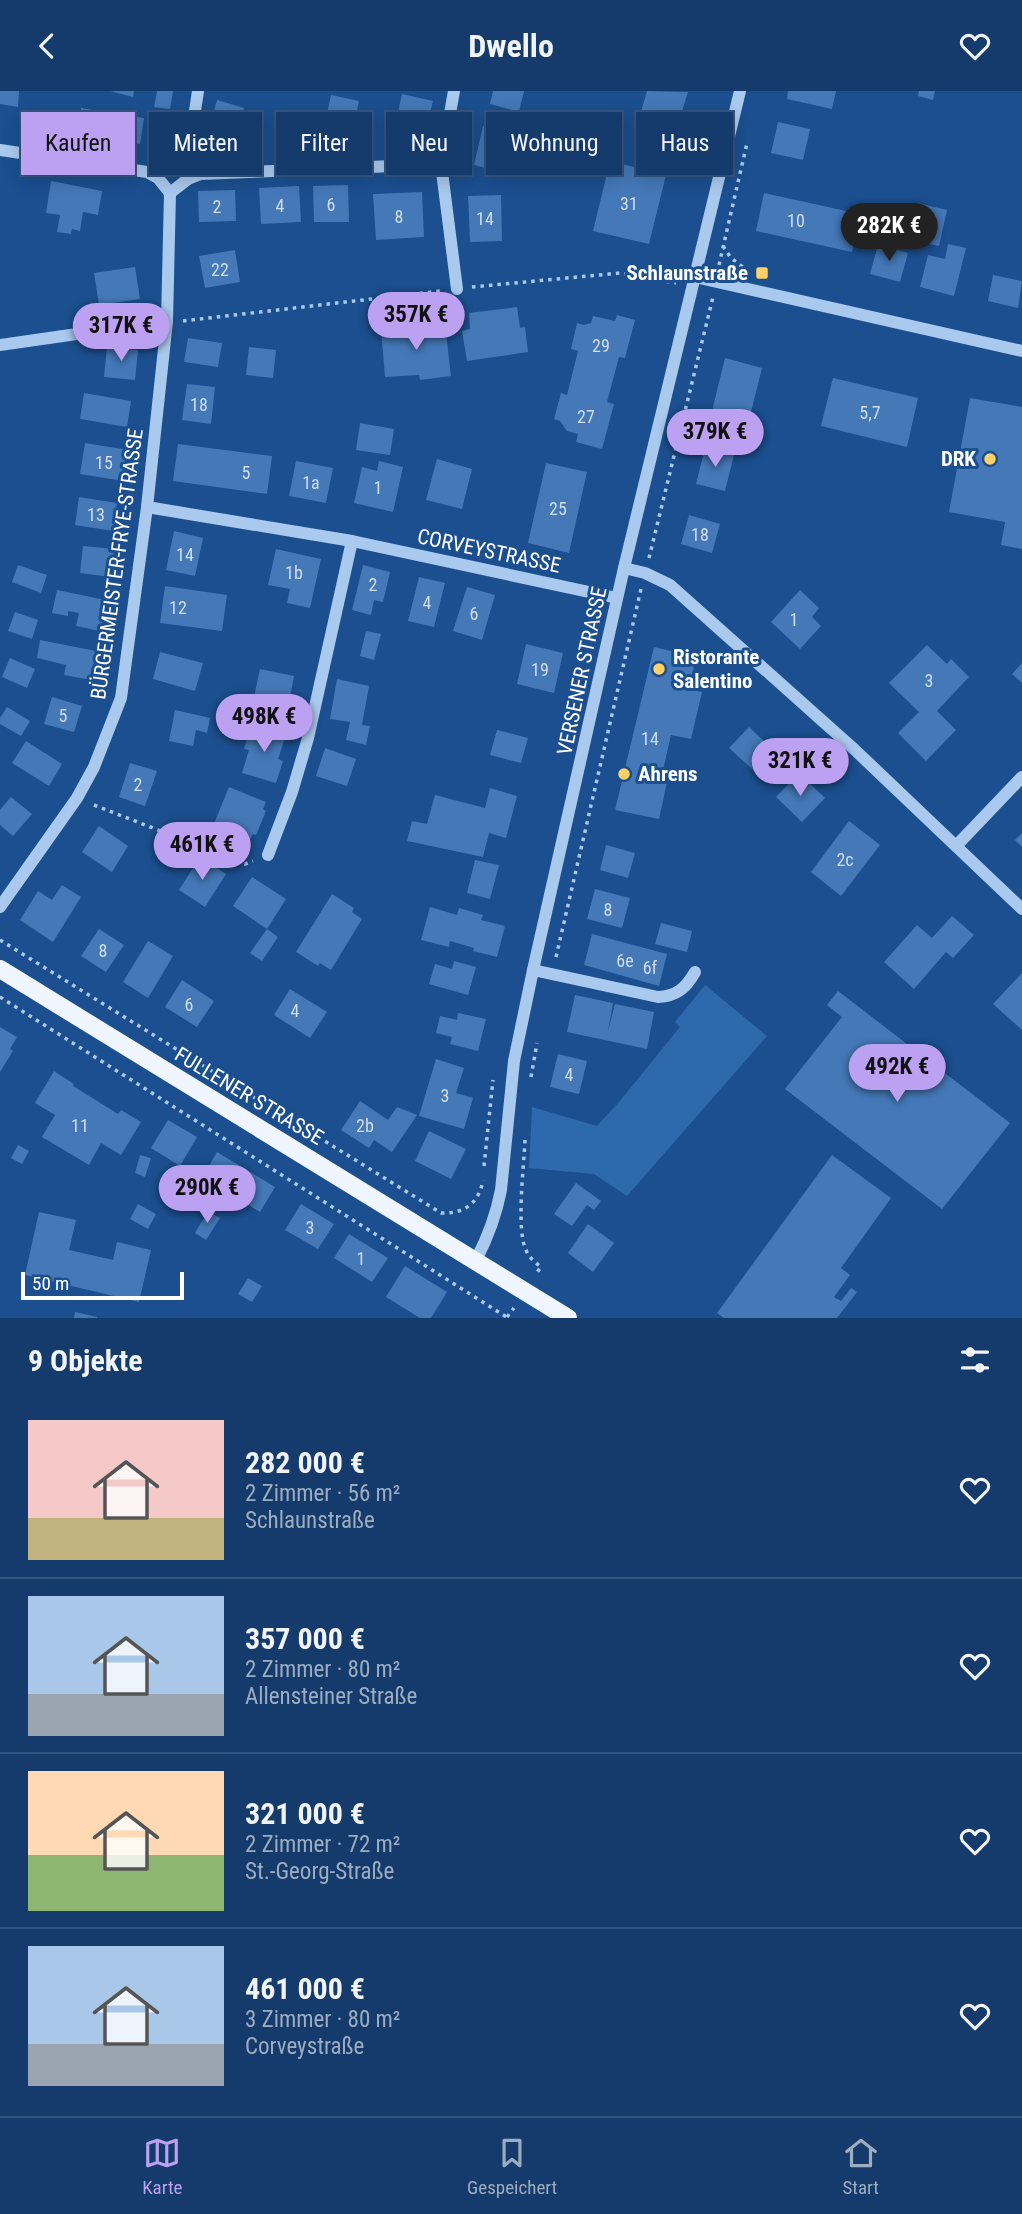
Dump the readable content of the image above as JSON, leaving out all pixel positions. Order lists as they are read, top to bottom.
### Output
{
  "streets": {
    "main road": ["FULLENER STRASSE"],
    "street": ["CORVEYSTRASSE", "BÜRGERMEISTER-FRYE-STRASSE", "VERSENER STRASSE"]
  },
  "crossings": [
    ["CORVEYSTRASSE", "BÜRGERMEISTER-FRYE-STRASSE"],
    ["CORVEYSTRASSE", "VERSENER STRASSE"],
    ["VERSENER STRASSE", "FULLENER STRASSE"]
  ],
  "places": {
    "transit": ["Schlaunstraße"],
    "other": ["DRK", "Ristorante Salentino", "Ahrens"]
  },
  "house_numbers": [
    "31",
    "6",
    "4",
    "2",
    "8",
    "14",
    "10",
    "22",
    "29",
    "18",
    "5,7",
    "27",
    "15",
    "5",
    "1a",
    "1",
    "25",
    "13",
    "18",
    "14",
    "1b",
    "2",
    "4",
    "12",
    "6",
    "1",
    "19",
    "3",
    "5",
    "14",
    "2",
    "2c",
    "8",
    "8",
    "6e",
    "6f",
    "6",
    "4",
    "4",
    "3",
    "11",
    "2b",
    "3",
    "1"
  ],
  "scale_bar": "50 m",
  "page": {
    "header": "Dwello",
    "chip": [
      "Kaufen",
      "Mieten",
      "Filter",
      "Neu",
      "Wohnung",
      "Haus"
    ],
    "price": [
      "282K €",
      "357K €",
      "317K €",
      "379K €",
      "498K €",
      "321K €",
      "461K €",
      "492K €",
      "290K €"
    ],
    "scale": "50 m",
    "heading": "9 Objekte",
    "list": [
      {
        "name": "282 000 €",
        "note": "2 Zimmer · 56 m² · Schlaunstraße"
      },
      {
        "name": "357 000 €",
        "note": "2 Zimmer · 80 m² · Allensteiner Straße"
      },
      {
        "name": "321 000 €",
        "note": "2 Zimmer · 72 m² · St.-Georg-Straße"
      },
      {
        "name": "461 000 €",
        "note": "3 Zimmer · 80 m² · Corveystraße"
      }
    ],
    "tabs": ["Karte", "Gespeichert", "Start"]
  }
}
